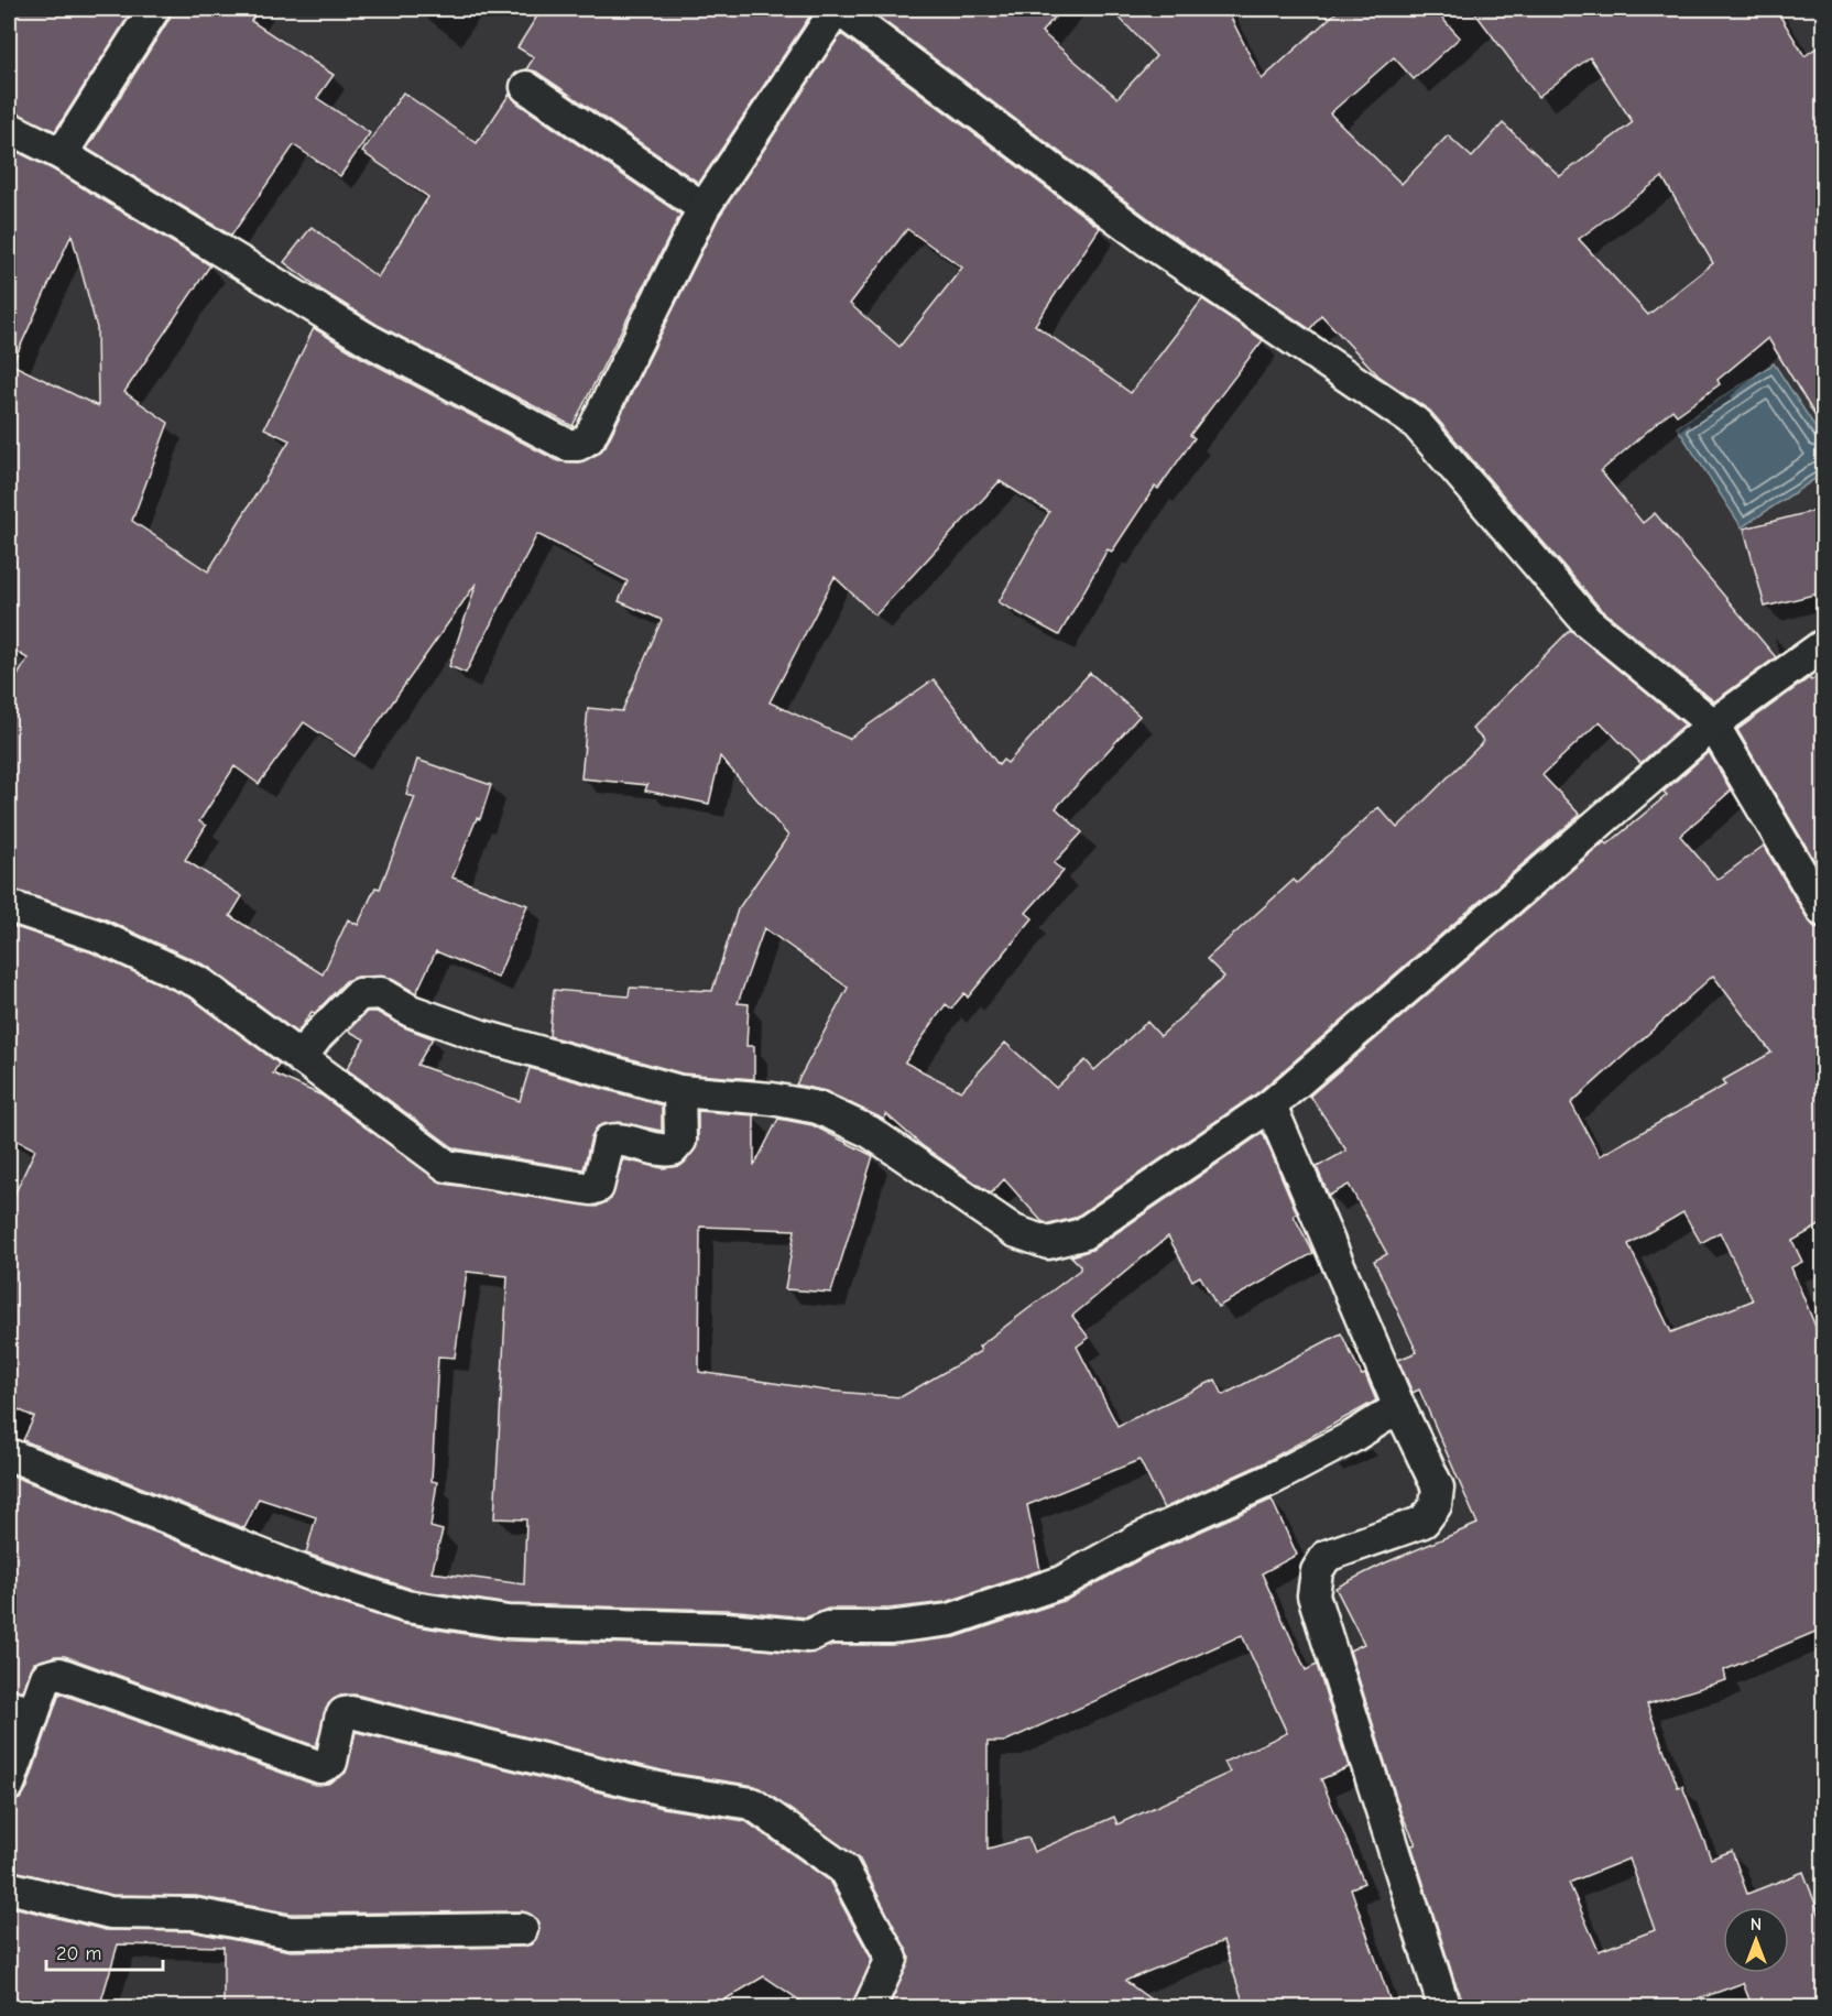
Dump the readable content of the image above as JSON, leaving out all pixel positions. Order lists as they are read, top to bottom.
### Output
{
  "scale_bar": "20 m",
  "north": "top"
}
